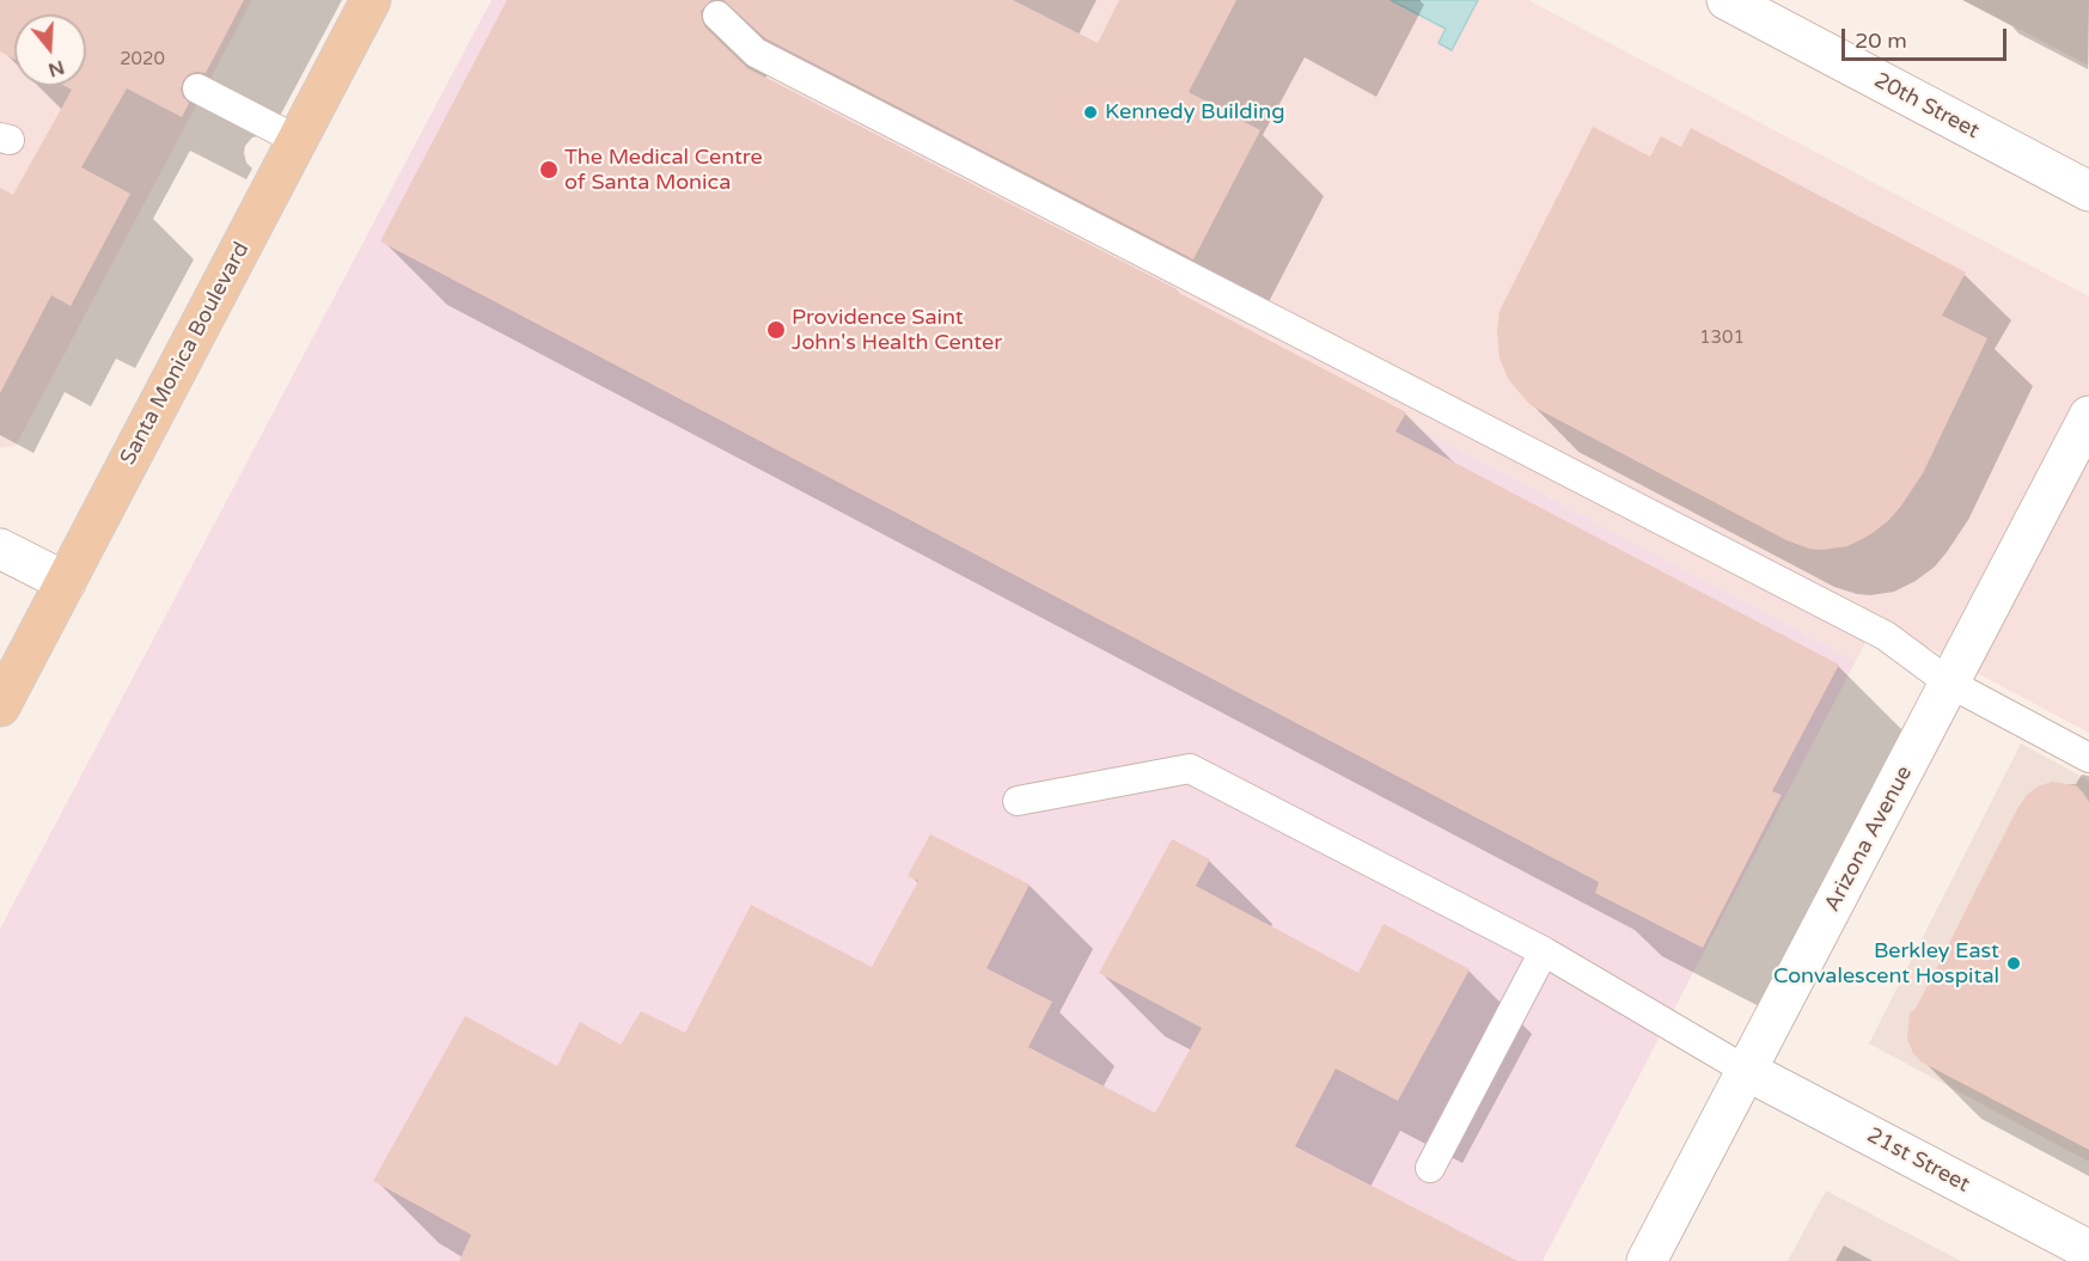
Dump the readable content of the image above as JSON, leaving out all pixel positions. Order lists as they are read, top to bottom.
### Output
{
  "streets": {
    "main road": ["Santa Monica Boulevard"],
    "street": ["20th Street", "Arizona Avenue", "21st Street"]
  },
  "crossings": [
    ["Arizona Avenue", "21st Street"]
  ],
  "places": [
    "Kennedy Building",
    "The Medical Centre of Santa Monica",
    "Providence Saint John's Health Center",
    "Berkley East Convalescent Hospital"
  ],
  "house_numbers": ["2020", "1301"],
  "scale_bar": "20 m",
  "north": "bottom"
}
